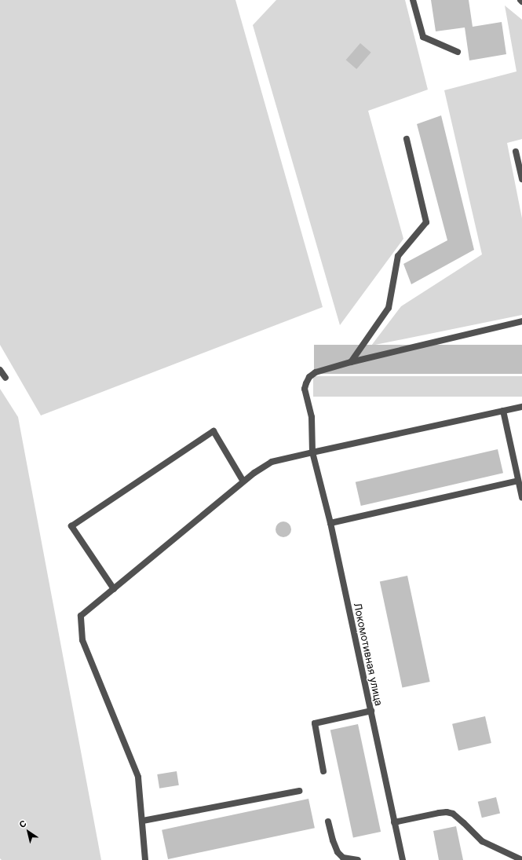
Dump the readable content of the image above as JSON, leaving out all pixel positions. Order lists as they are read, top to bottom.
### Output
{
  "streets": {
    "street": ["Локомотивная улица"]
  },
  "north": "top left"
}
